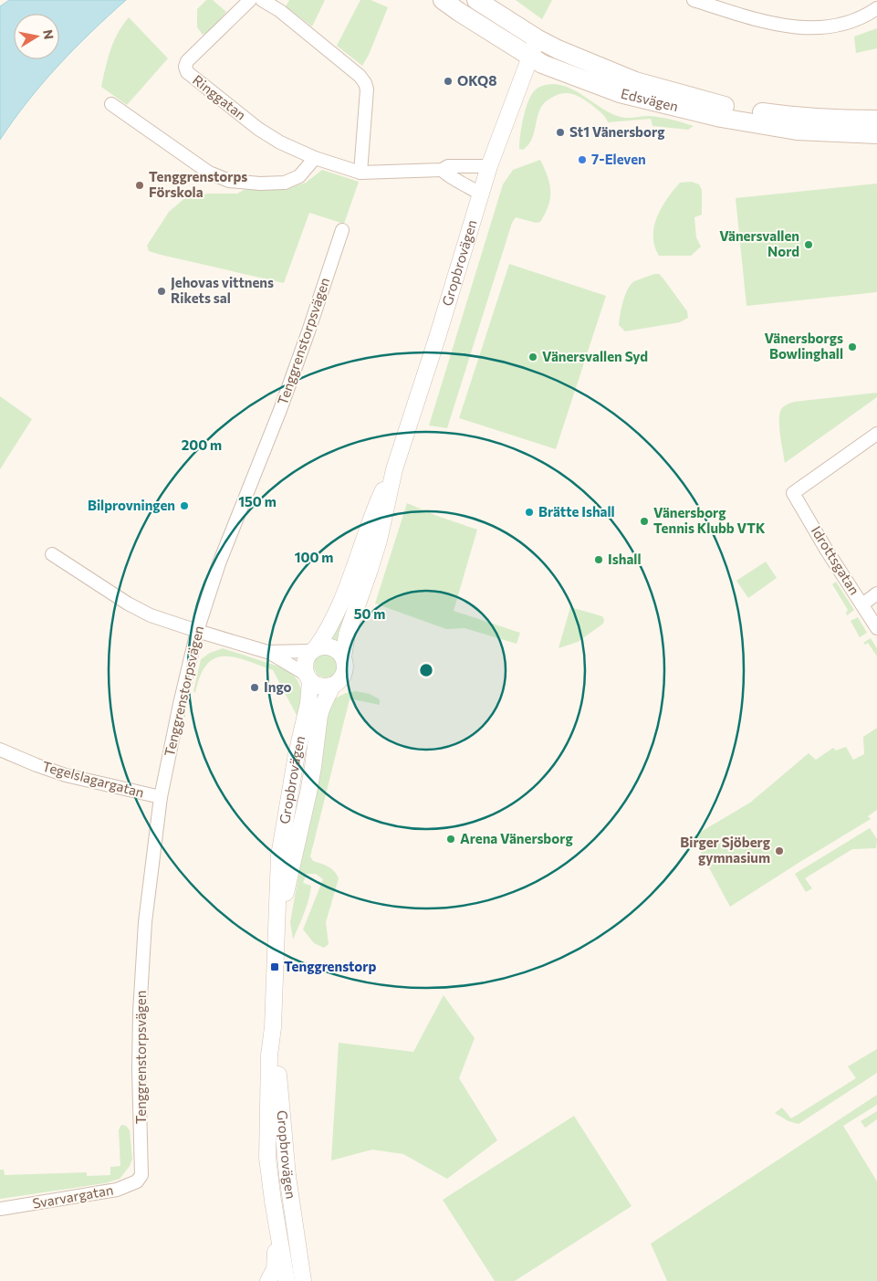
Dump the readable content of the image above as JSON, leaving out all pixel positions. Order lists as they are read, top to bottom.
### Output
{
  "streets": {
    "main road": ["Edsvägen"],
    "street": [
      "Ringgatan",
      "Gropbrovägen",
      "Tenggrenstorpsvägen",
      "Idrottsgatan",
      "Tegelslagargatan",
      "Svarvargatan"
    ]
  },
  "crossings": [
    ["Ringgatan", "Gropbrovägen"],
    ["Edsvägen", "Gropbrovägen"],
    ["Tenggrenstorpsvägen", "Tegelslagargatan"],
    ["Tenggrenstorpsvägen", "Svarvargatan"]
  ],
  "places": {
    "other": [
      "OKQ8",
      "St1 Vänersborg",
      "7-Eleven",
      "Tenggrenstorps Förskola",
      "Vänersvallen Nord",
      "Jehovas vittnens Rikets sal",
      "Vänersborgs Bowlinghall",
      "Vänersvallen Syd",
      "Bilprovningen",
      "Brätte Ishall",
      "Vänersborg Tennis Klubb VTK",
      "Ishall",
      "Ingo",
      "Arena Vänersborg",
      "Birger Sjöberg gymnasium"
    ],
    "transit": ["Tenggrenstorp"]
  },
  "north": "right",
  "rings": [
    "200 m",
    "150 m",
    "100 m",
    "50 m"
  ]
}
